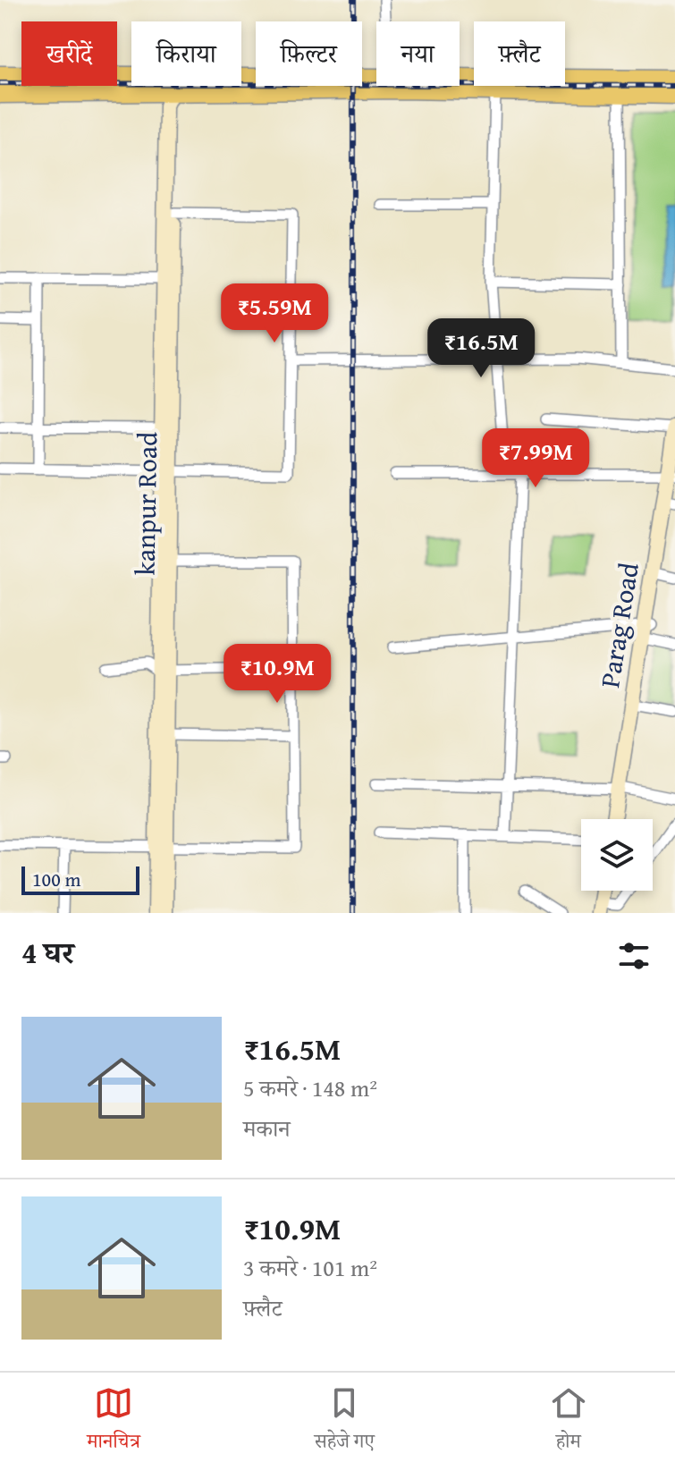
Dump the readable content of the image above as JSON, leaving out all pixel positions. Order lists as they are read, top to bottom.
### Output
{
  "streets": {
    "street": ["kanpur Road", "Parag Road"]
  },
  "scale_bar": "100 m",
  "page": {
    "chip": [
      "खरीदें",
      "किराया",
      "फ़िल्टर",
      "नया",
      "फ़्लैट"
    ],
    "price": [
      "₹5.59M",
      "₹16.5M",
      "₹7.99M",
      "₹10.9M"
    ],
    "scale": "100 m",
    "heading": "4 घर",
    "list": [
      {
        "name": "₹16.5M",
        "note": "5 कमरे · 148 m² · मकान"
      },
      {
        "name": "₹10.9M",
        "note": "3 कमरे · 101 m² · फ़्लैट"
      }
    ],
    "tabs": ["मानचित्र", "सहेजे गए", "होम"]
  }
}
